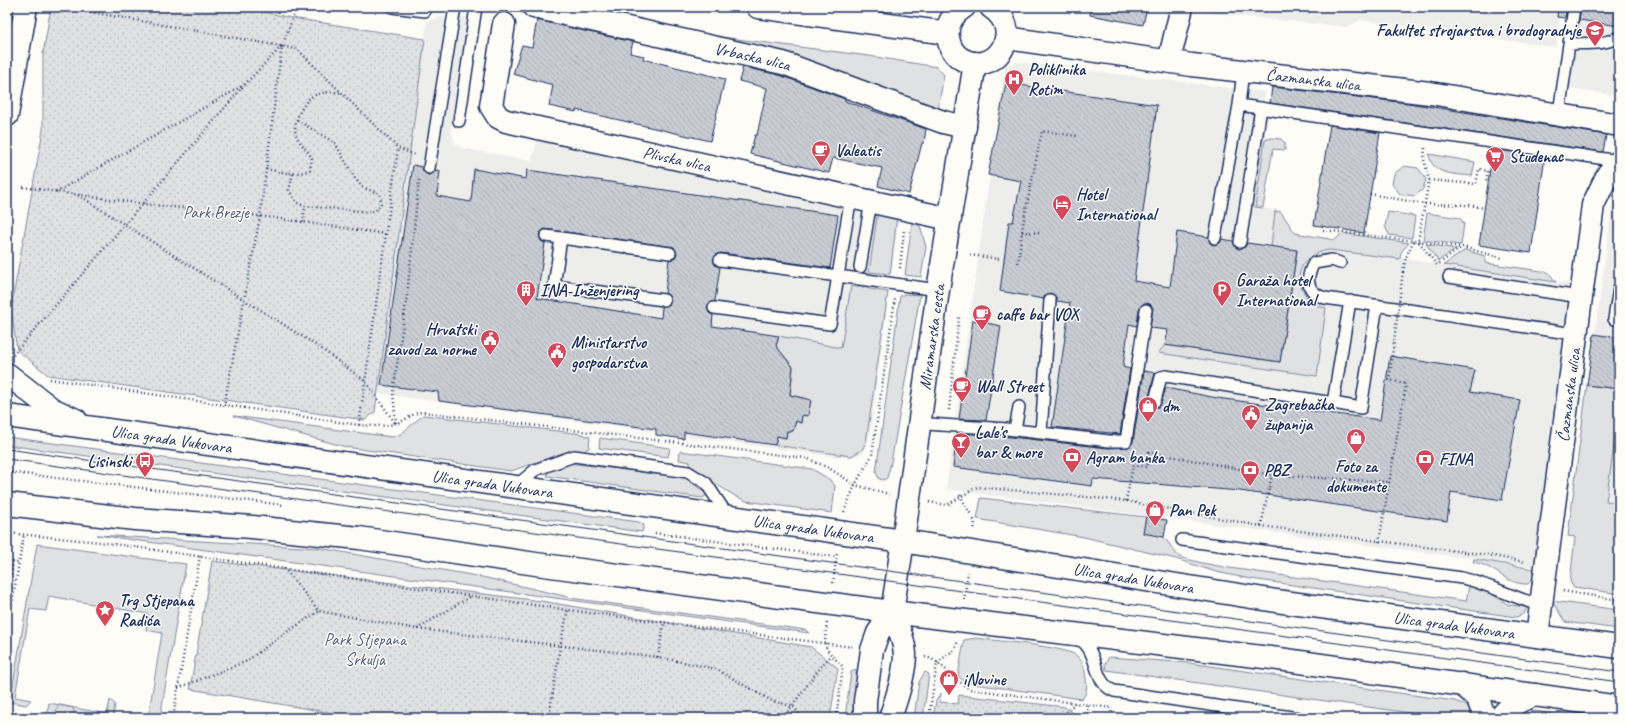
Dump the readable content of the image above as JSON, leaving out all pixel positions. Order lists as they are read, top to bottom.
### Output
{
  "streets": {
    "main road": [
      "Vrbaska ulica",
      "Čazmanska ulica",
      "Plivska ulica",
      "Miramarska cesta",
      "Ulica grada Vukovara"
    ]
  },
  "crossings": [
    ["Vrbaska ulica", "Miramarska cesta"],
    ["Čazmanska ulica", "Ulica grada Vukovara"],
    ["Plivska ulica", "Miramarska cesta"],
    ["Miramarska cesta", "Ulica grada Vukovara"]
  ],
  "parks": ["Park Brezje", "Park Stjepana Srkulja"],
  "places": {
    "school or university": ["Fakultet strojarstva i brodogradnje"],
    "hospital": ["Poliklinika Rotim"],
    "cafe": ["Valeatis", "caffe bar VOX", "Wall Street"],
    "supermarket": ["Studenac"],
    "hotel": ["Hotel International"],
    "building": ["INA-Inženjering"],
    "parking": ["Garaža hotel International"],
    "public building": ["Hrvatski zavod za norme", "Ministarstvo gospodarstva", "Zagrebačka županija"],
    "shop": [
      "dm",
      "Foto za dokumente",
      "Pan Pek",
      "iNovine"
    ],
    "bar": ["Lale's bar & more"],
    "bank": ["Agram banka", "FINA", "PBZ"],
    "bus stop": ["Lisinski"],
    "place": ["Trg Stjepana Radića"]
  }
}
